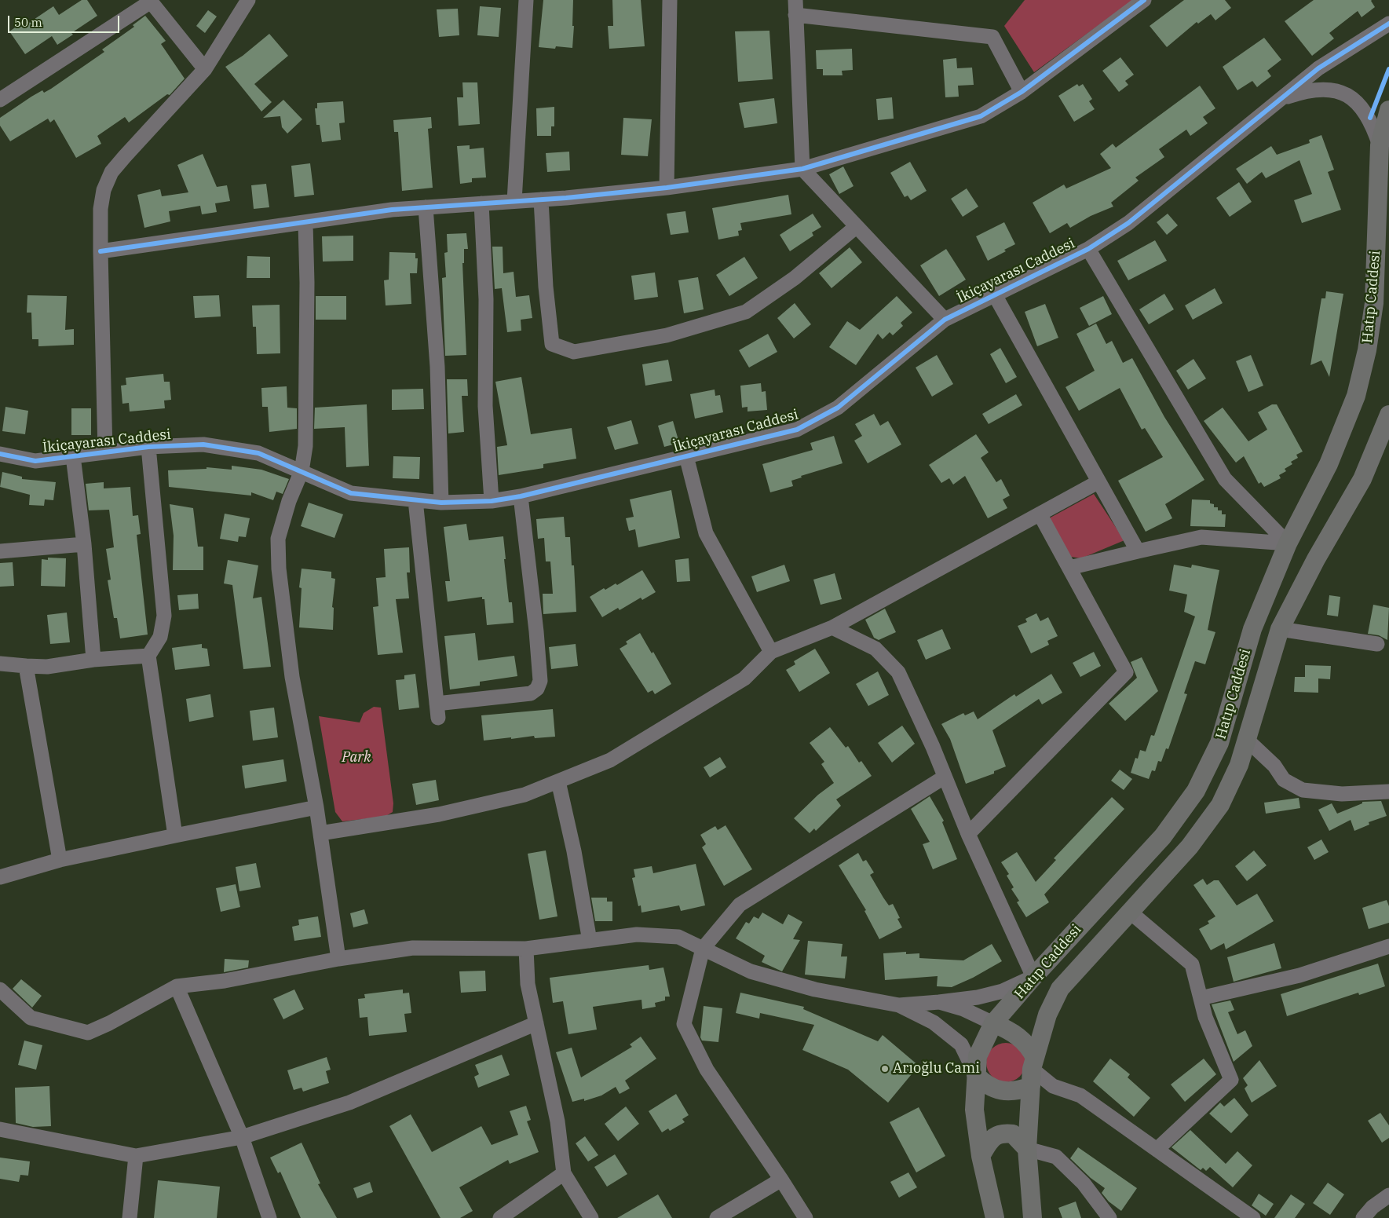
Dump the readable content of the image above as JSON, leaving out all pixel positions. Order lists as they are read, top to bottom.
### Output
{
  "streets": {
    "main road": ["Hatıp Caddesi"],
    "street": ["İkiçayarası Caddesi"]
  },
  "crossings": [
    ["İkiçayarası Caddesi", "Hatıp Caddesi"]
  ],
  "parks": ["Park"],
  "places": ["Arıoğlu Cami"],
  "scale_bar": "50 m"
}
